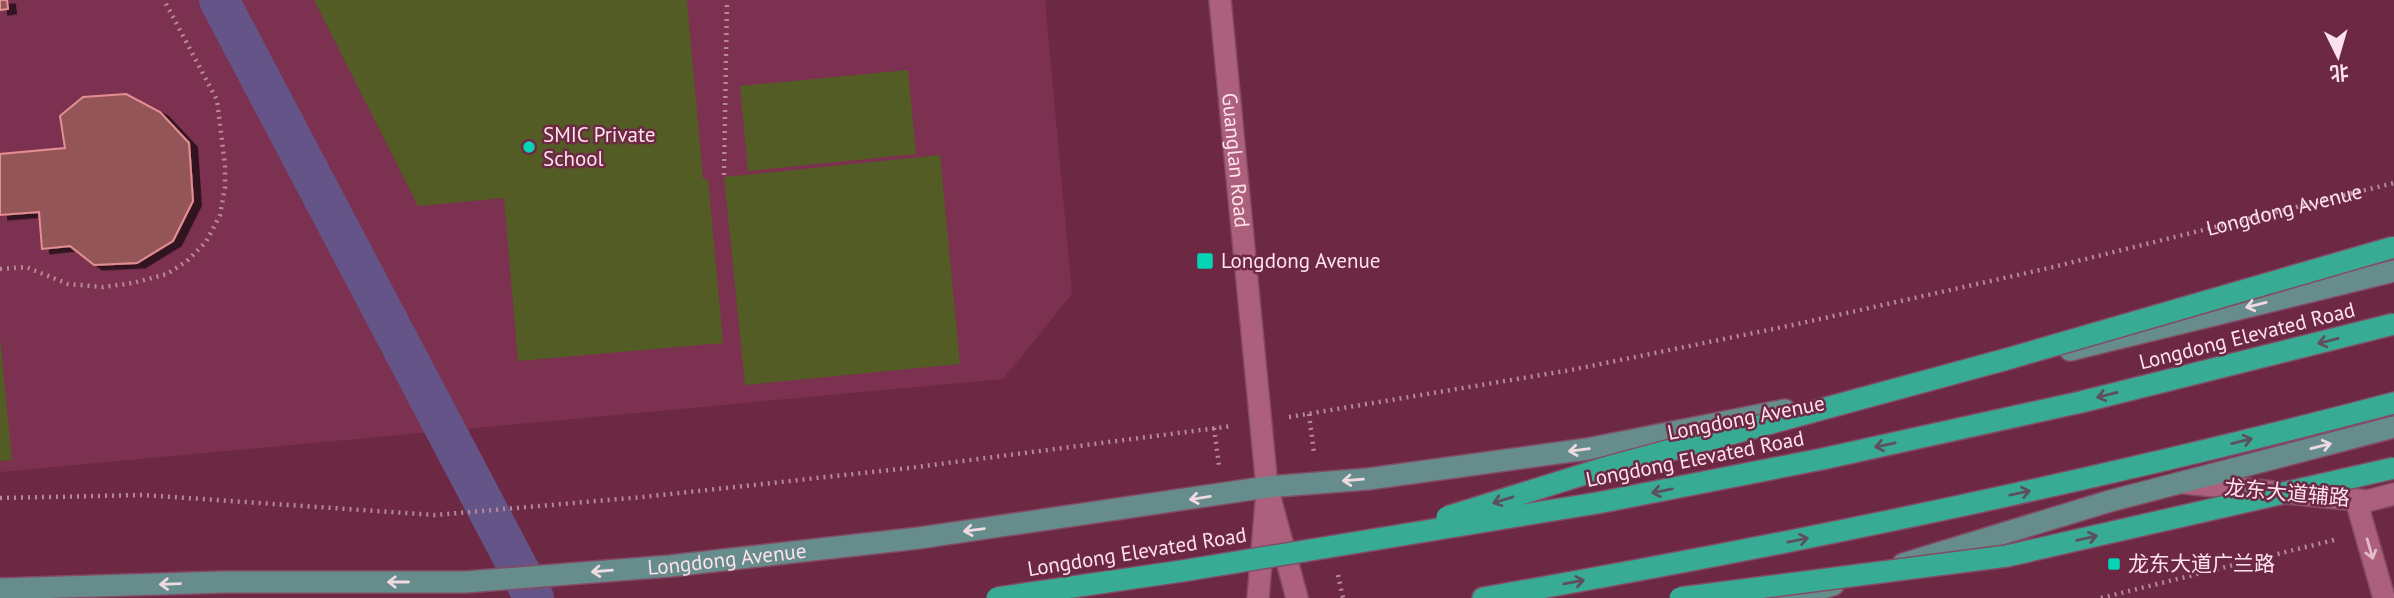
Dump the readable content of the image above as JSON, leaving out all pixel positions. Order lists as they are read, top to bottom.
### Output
{
  "streets": {
    "highway": ["Longdong Elevated Road"],
    "main road": ["Longdong Avenue"],
    "street": ["Guanglan Road", "龙东大道辅路"]
  },
  "crossings": [
    ["Guanglan Road", "Longdong Avenue"]
  ],
  "places": {
    "other": ["SMIC Private School"],
    "transit": ["Longdong Avenue", "龙东大道广兰路"]
  },
  "north": "bottom"
}
